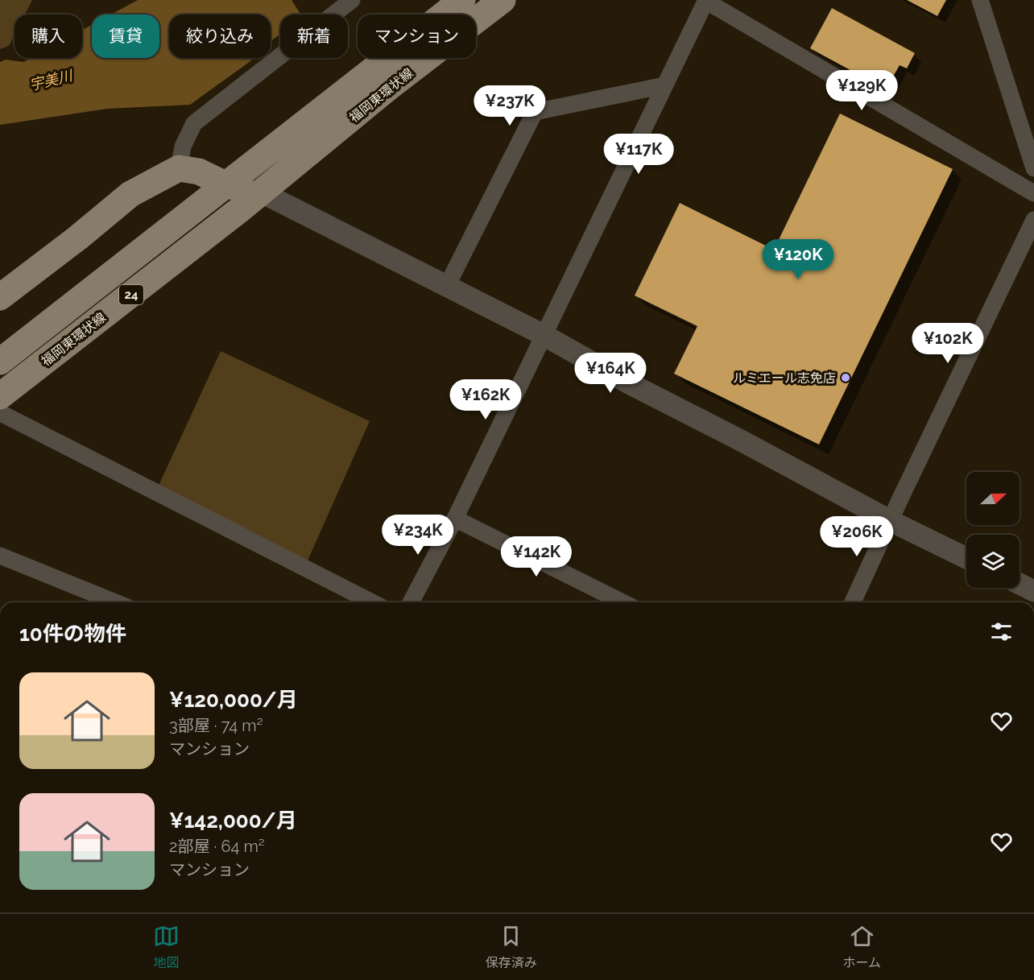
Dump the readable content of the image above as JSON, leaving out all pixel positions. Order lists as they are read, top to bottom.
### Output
{
  "streets": {
    "main road": ["福岡東環状線", "24"]
  },
  "water": ["宇美川"],
  "places": ["ルミエール志免店"],
  "north": "right",
  "page": {
    "chip": [
      "購入",
      "賃貸",
      "絞り込み",
      "新着",
      "マンション"
    ],
    "price": [
      "¥129K",
      "¥237K",
      "¥117K",
      "¥120K",
      "¥102K",
      "¥164K",
      "¥162K",
      "¥234K",
      "¥206K",
      "¥142K"
    ],
    "heading": "10件の物件",
    "list": [
      {
        "name": "¥120,000/月",
        "note": "3部屋 · 74 m² · マンション"
      },
      {
        "name": "¥142,000/月",
        "note": "2部屋 · 64 m² · マンション"
      }
    ],
    "tabs": ["地図", "保存済み", "ホーム"]
  }
}
